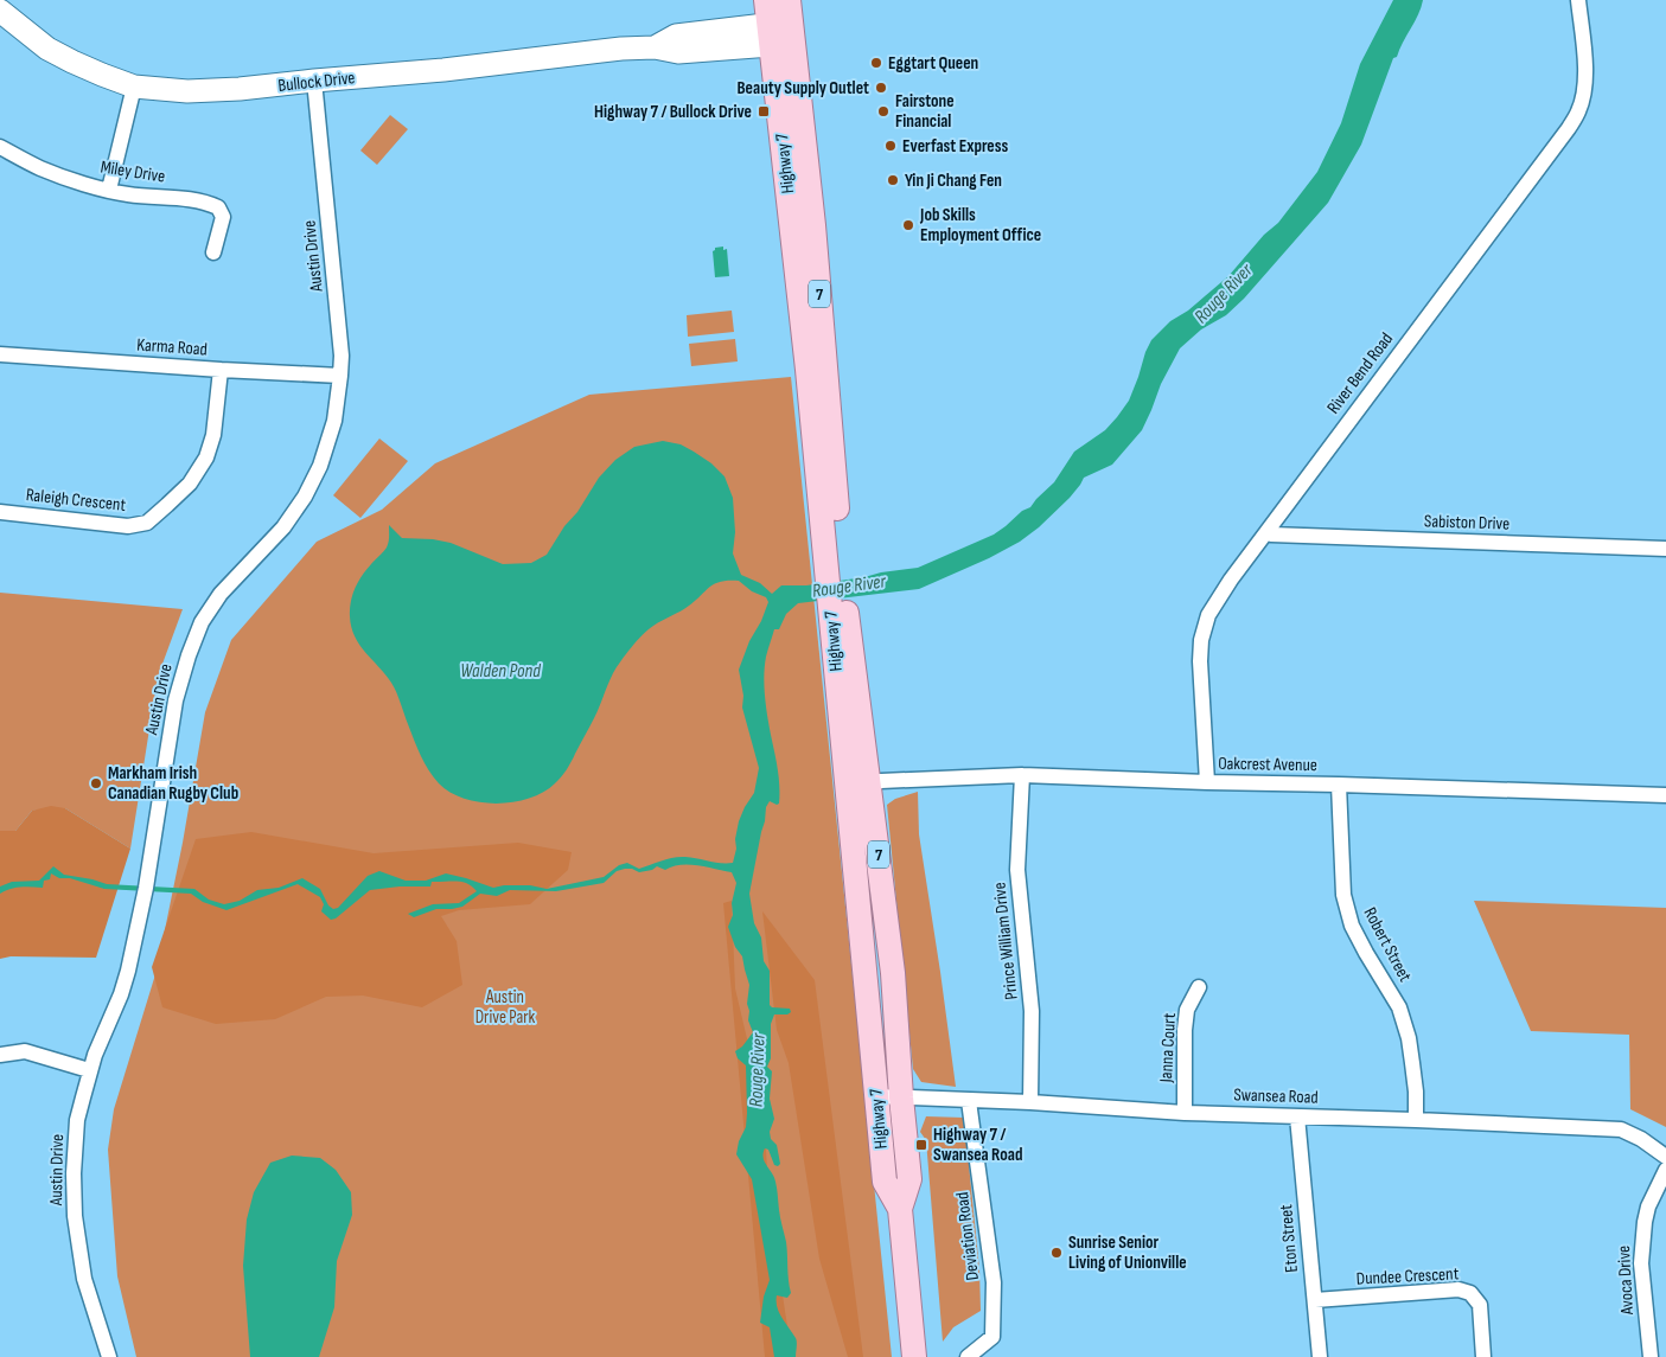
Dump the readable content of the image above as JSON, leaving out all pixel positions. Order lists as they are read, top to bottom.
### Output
{
  "streets": {
    "main road": ["Highway 7", "7"],
    "street": [
      "Bullock Drive",
      "Miley Drive",
      "Austin Drive",
      "Karma Road",
      "River Bend Road",
      "Raleigh Crescent",
      "Sabiston Drive",
      "Oakcrest Avenue",
      "Prince William Drive",
      "Robert Street",
      "Janna Court",
      "Swansea Road",
      "Deviation Road",
      "Eton Street",
      "Dundee Crescent",
      "Avoca Drive"
    ]
  },
  "crossings": [
    ["Bullock Drive", "Highway 7"],
    ["Bullock Drive", "Austin Drive"],
    ["Highway 7", "Oakcrest Avenue"],
    ["Highway 7", "Swansea Road"],
    ["Austin Drive", "Karma Road"],
    ["Karma Road", "Raleigh Crescent"],
    ["River Bend Road", "Sabiston Drive"],
    ["River Bend Road", "Oakcrest Avenue"],
    ["Oakcrest Avenue", "Prince William Drive"],
    ["Oakcrest Avenue", "Robert Street"],
    ["Prince William Drive", "Swansea Road"],
    ["Robert Street", "Swansea Road"],
    ["Janna Court", "Swansea Road"],
    ["Swansea Road", "Deviation Road"],
    ["Swansea Road", "Eton Street"],
    ["Eton Street", "Dundee Crescent"]
  ],
  "water": ["Rouge River", "Walden Pond"],
  "parks": ["Austin Drive Park"],
  "places": {
    "other": [
      "Eggtart Queen",
      "Beauty Supply Outlet",
      "Fairstone Financial",
      "Everfast Express",
      "Yin Ji Chang Fen",
      "Job Skills Employment Office",
      "Markham Irish Canadian Rugby Club",
      "Sunrise Senior Living of Unionville"
    ],
    "transit": ["Highway 7 / Bullock Drive", "Highway 7 / Swansea Road"]
  }
}
